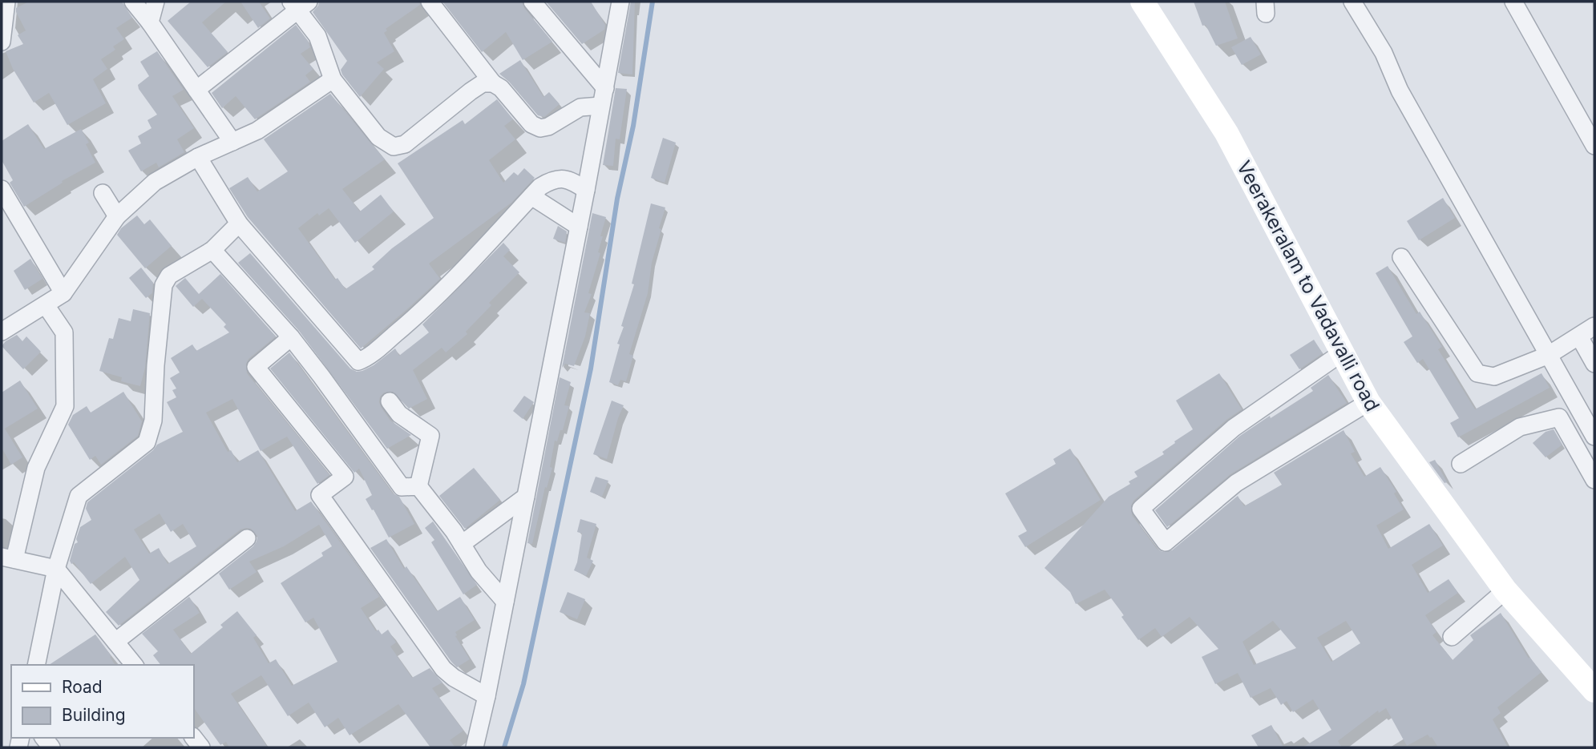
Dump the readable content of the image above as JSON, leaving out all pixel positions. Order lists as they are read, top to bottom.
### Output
{
  "streets": {
    "street": ["Veerakeralam to Vadavalli road"]
  },
  "legend": ["Road", "Building"]
}
